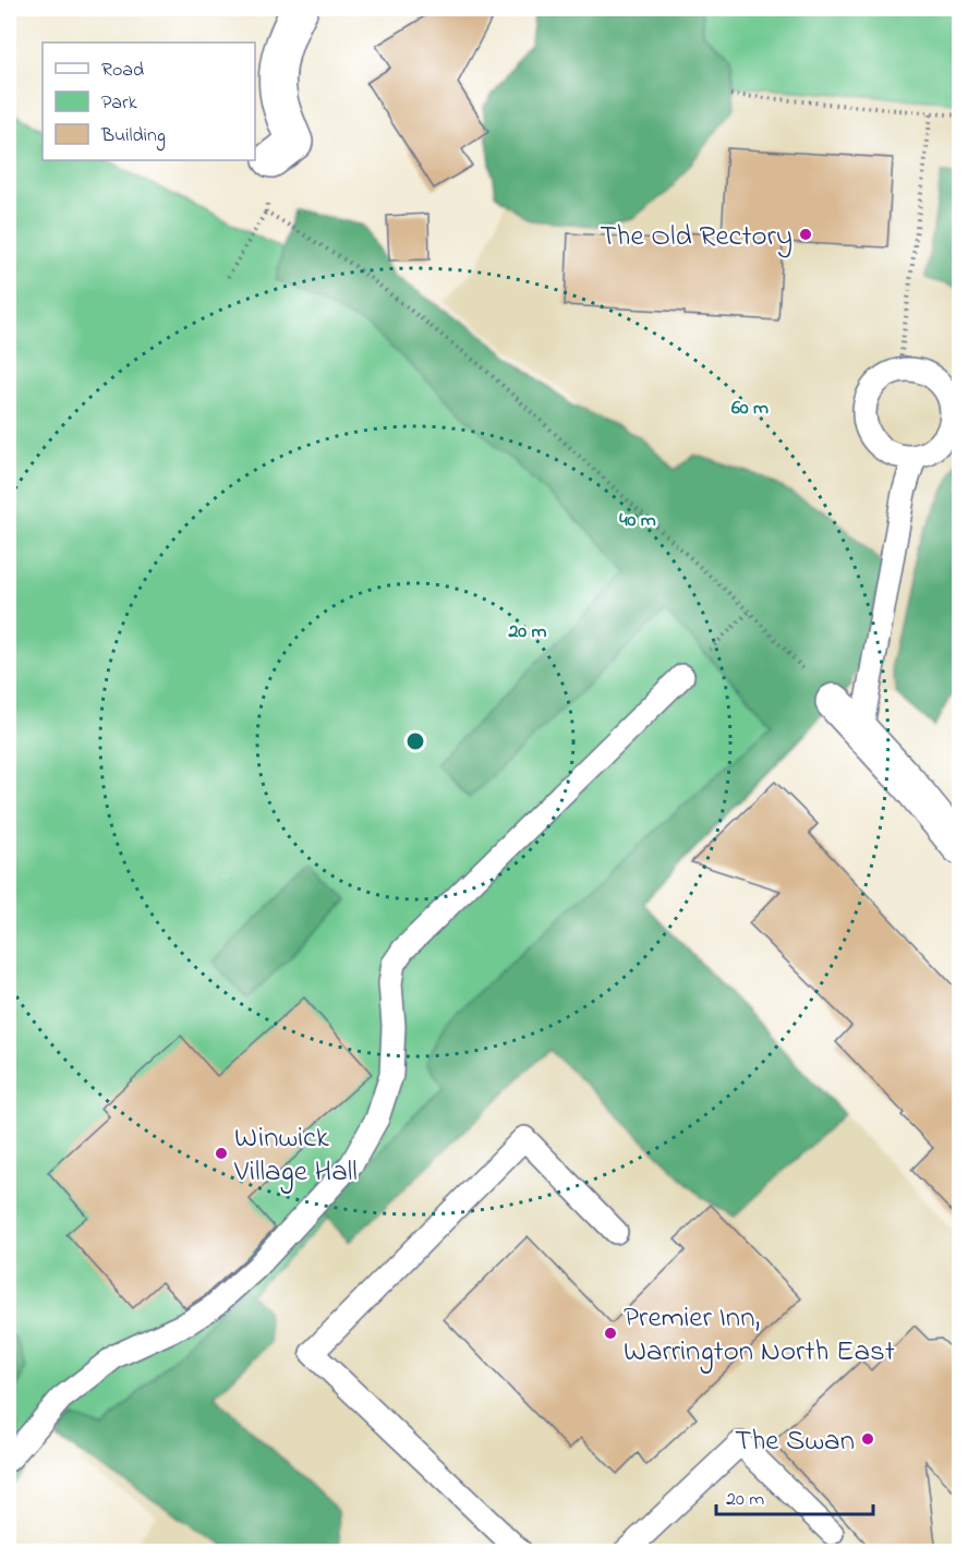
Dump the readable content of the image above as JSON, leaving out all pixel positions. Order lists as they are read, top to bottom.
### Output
{
  "places": [
    "The Old Rectory",
    "Winwick Village Hall",
    "Premier Inn, Warrington North East",
    "The Swan"
  ],
  "legend": ["Road", "Park", "Building"],
  "scale_bar": "20 m",
  "rings": ["60 m", "40 m", "20 m"]
}
